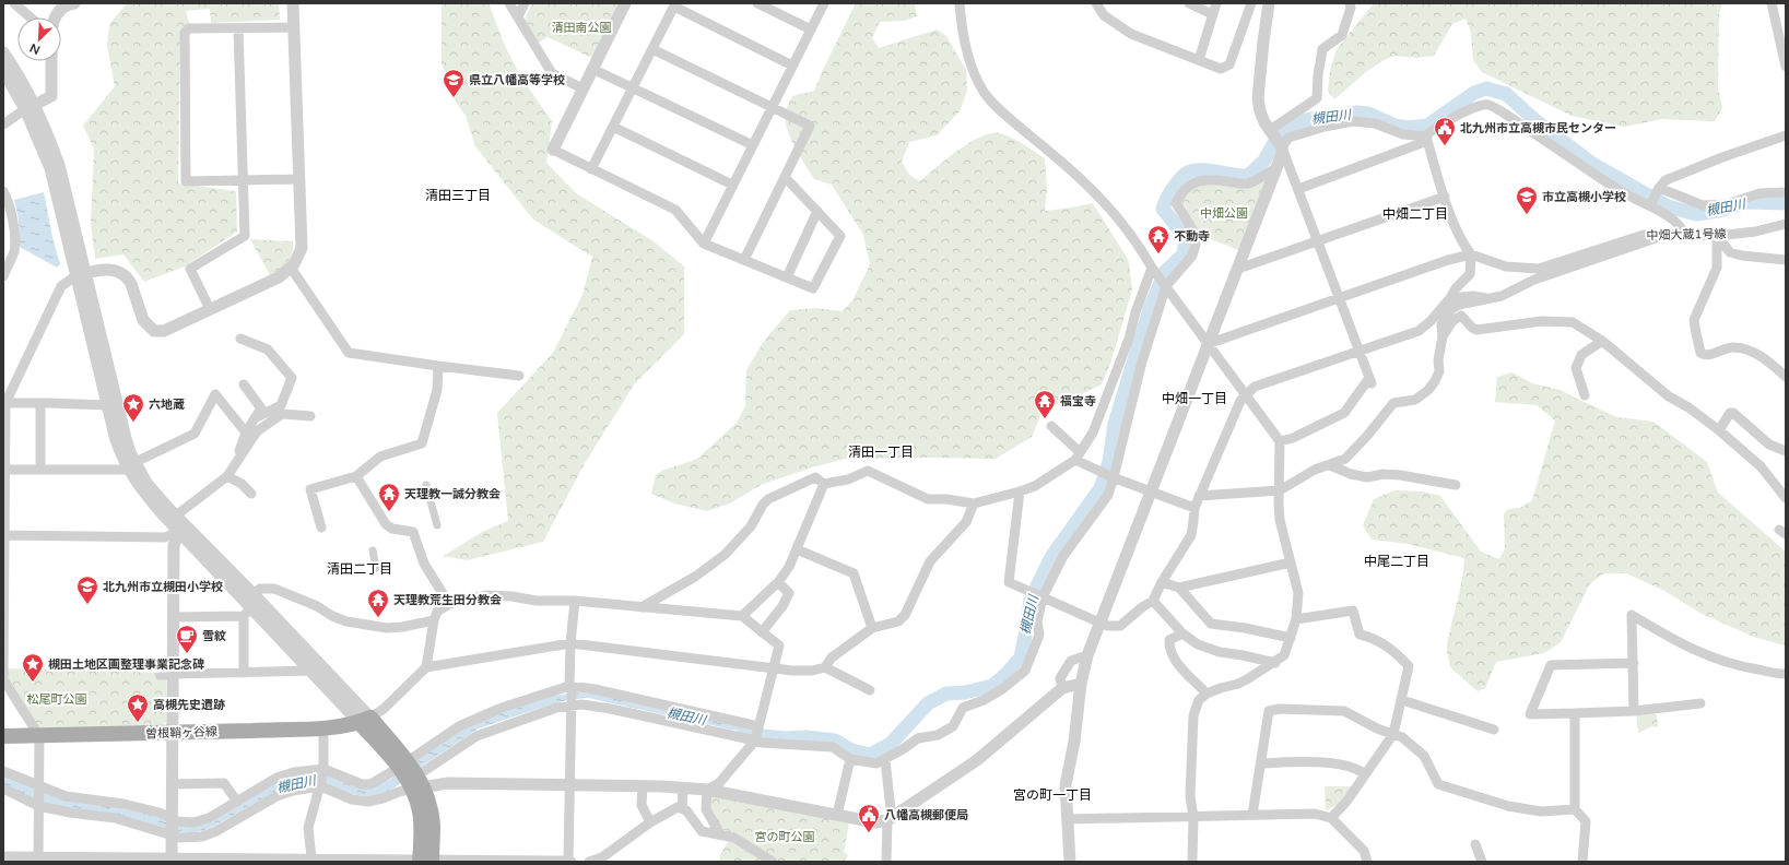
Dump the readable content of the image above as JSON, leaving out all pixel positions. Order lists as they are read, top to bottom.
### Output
{
  "streets": {
    "main road": ["曽根鞘ヶ谷線"],
    "street": ["中畑大蔵1号線"]
  },
  "districts": [
    "清田三丁目",
    "中畑二丁目",
    "中畑一丁目",
    "清田一丁目",
    "中尾二丁目",
    "清田二丁目",
    "宮の町一丁目"
  ],
  "water": ["槻田川"],
  "parks": [
    "清田南公園",
    "中畑公園",
    "松尾町公園",
    "宮の町公園"
  ],
  "places": {
    "school or university": ["県立八幡高等学校", "市立高槻小学校", "北九州市立槻田小学校"],
    "public building": ["北九州市立高槻市民センター", "八幡高槻郵便局"],
    "temple": [
      "不動寺",
      "福宝寺",
      "天理教一誠分教会",
      "天理教荒生田分教会"
    ],
    "place": ["六地蔵", "槻田土地区画整理事業記念碑", "高槻先史遺跡"],
    "cafe": ["雪紋"]
  },
  "north": "bottom left"
}
